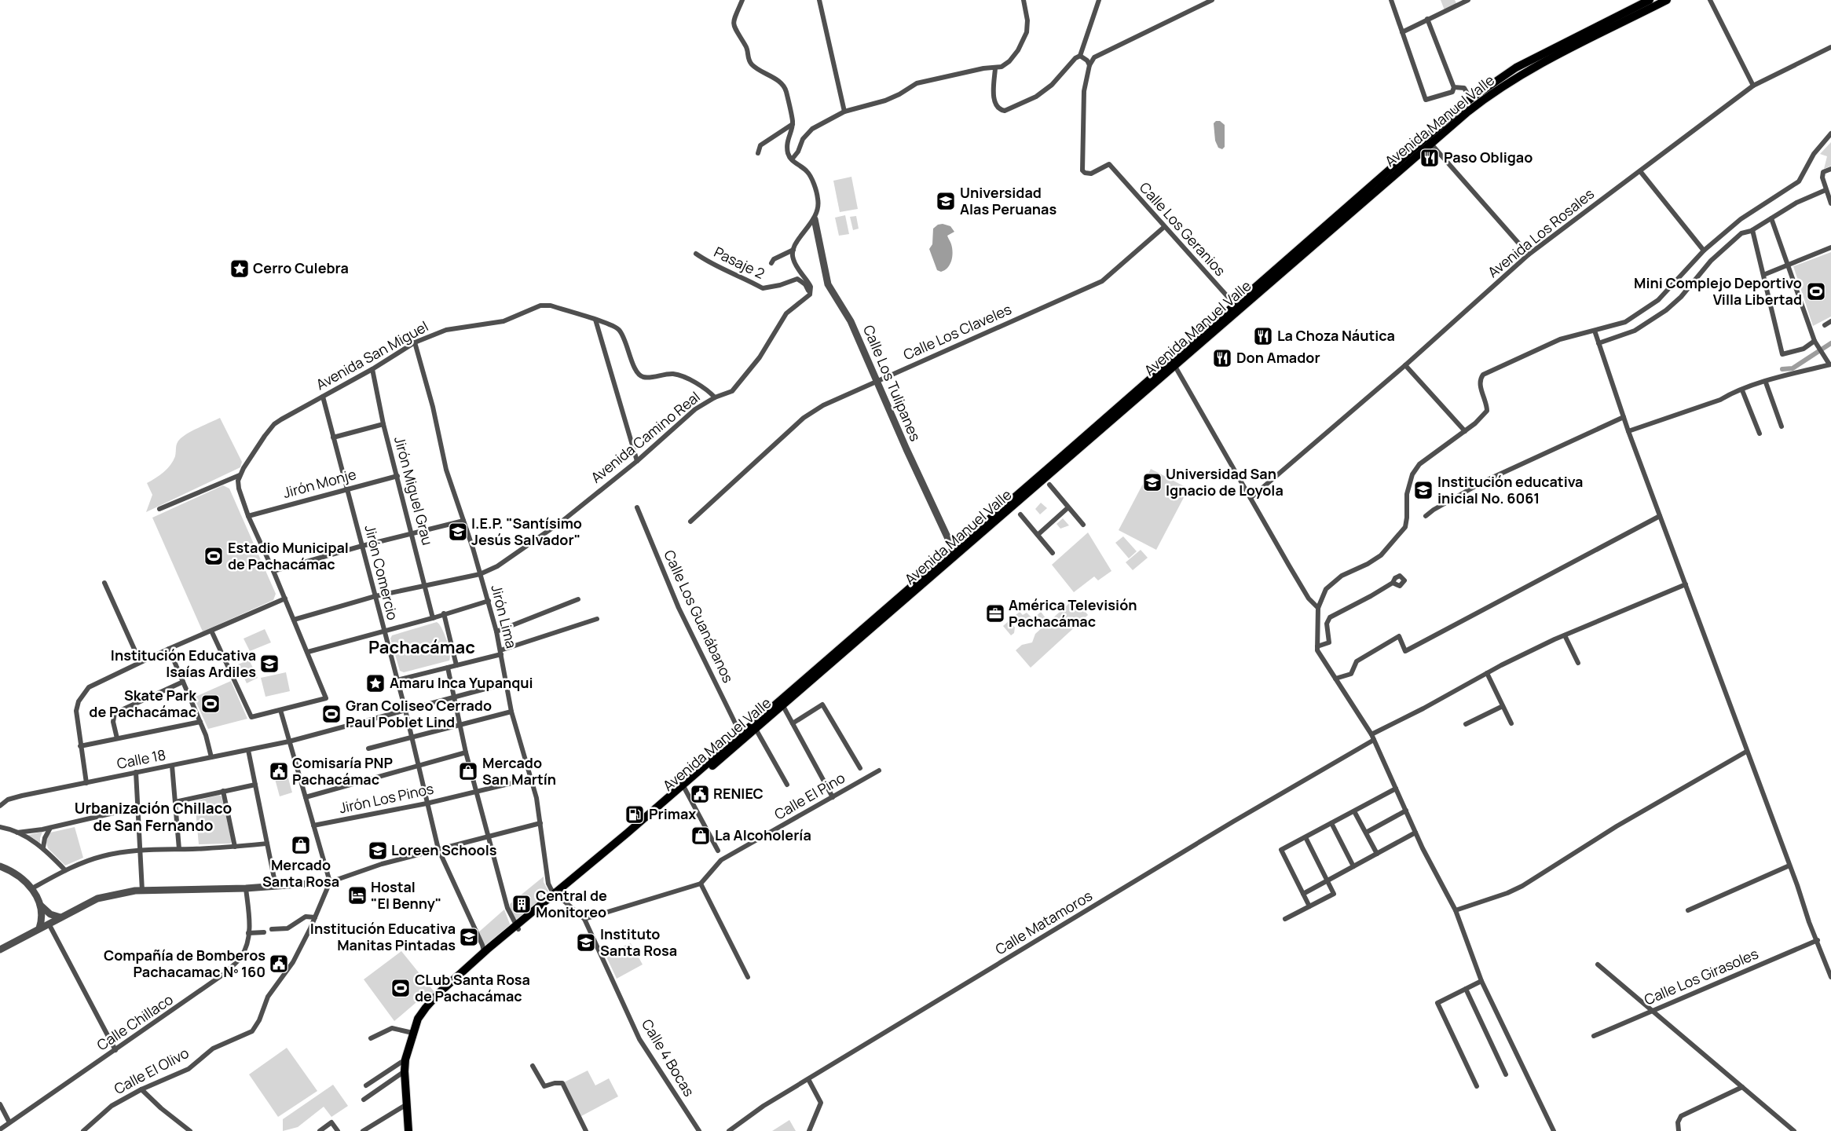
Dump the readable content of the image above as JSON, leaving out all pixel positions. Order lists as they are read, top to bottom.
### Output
{
  "streets": {
    "main road": ["Avenida Manuel Valle"],
    "street": [
      "Calle Los Geranios",
      "Avenida Los Rosales",
      "Pasaje 2",
      "Calle Los Claveles",
      "Avenida San Miguel",
      "Calle Los Tulipanes",
      "Avenida Camino Real",
      "Jirón Monje",
      "Jirón Miguel Grau",
      "Jirón Comercio",
      "Jirón Lima",
      "Calle Los Guanábanos",
      "Calle 18",
      "Calle El Pino",
      "Jirón Los Pinos",
      "Calle Matamoros",
      "Calle Los Girasoles",
      "Calle Chillaco",
      "Calle 4 Bocas",
      "Calle El Olivo"
    ]
  },
  "crossings": [
    ["Avenida Manuel Valle", "Calle Los Geranios"],
    ["Avenida Manuel Valle", "Calle Los Tulipanes"],
    ["Avenida Manuel Valle", "Jirón Comercio"],
    ["Avenida Manuel Valle", "Jirón Lima"],
    ["Avenida Manuel Valle", "Calle Los Guanábanos"],
    ["Avenida Manuel Valle", "Calle 4 Bocas"],
    ["Calle Los Geranios", "Calle Los Claveles"],
    ["Pasaje 2", "Avenida Camino Real"],
    ["Calle Los Claveles", "Calle Los Tulipanes"],
    ["Avenida San Miguel", "Avenida Camino Real"],
    ["Avenida San Miguel", "Jirón Miguel Grau"],
    ["Avenida San Miguel", "Jirón Comercio"],
    ["Avenida San Miguel", "Jirón Lima"],
    ["Avenida Camino Real", "Jirón Miguel Grau"],
    ["Avenida Camino Real", "Jirón Comercio"],
    ["Avenida Camino Real", "Jirón Lima"],
    ["Jirón Monje", "Jirón Miguel Grau"],
    ["Jirón Monje", "Jirón Comercio"],
    ["Jirón Comercio", "Calle 18"],
    ["Jirón Comercio", "Jirón Los Pinos"],
    ["Jirón Lima", "Calle 18"],
    ["Jirón Lima", "Jirón Los Pinos"],
    ["Jirón Lima", "Calle 4 Bocas"]
  ],
  "districts": ["Pachacámac", "Urbanización Chillaco de San Fernando"],
  "places": {
    "restaurant": ["Paso Obligao", "La Choza Náutica", "Don Amador"],
    "school or university": [
      "Universidad Alas Peruanas",
      "Universidad San Ignacio de Loyola",
      "Institución educativa inicial No. 6061",
      "I.E.P. \"Santísimo Jesús Salvador\"",
      "Institución Educativa Isaías Ardiles",
      "Loreen Schools",
      "Institución Educativa Manitas Pintadas",
      "Instituto Santa Rosa"
    ],
    "place": ["Cerro Culebra", "Amaru Inca Yupanqui"],
    "sports": [
      "Mini Complejo Deportivo Villa Libertad",
      "Estadio Municipal de Pachacámac",
      "Skate Park de Pachacámac",
      "Gran Coliseo Cerrado Paul Poblet Lind",
      "CLub Santa Rosa de Pachacámac"
    ],
    "office": ["América Televisión Pachacámac"],
    "public building": ["Comisaría PNP Pachacámac", "RENIEC", "Compañía de Bomberos Pachacamac Nº 160"],
    "shop": ["Mercado San Martín", "La Alcoholería", "Mercado Santa Rosa"],
    "fuel station": ["Primax"],
    "hotel": ["Hostal \"El Benny\""],
    "building": ["Central de Monitoreo"]
  }
}
